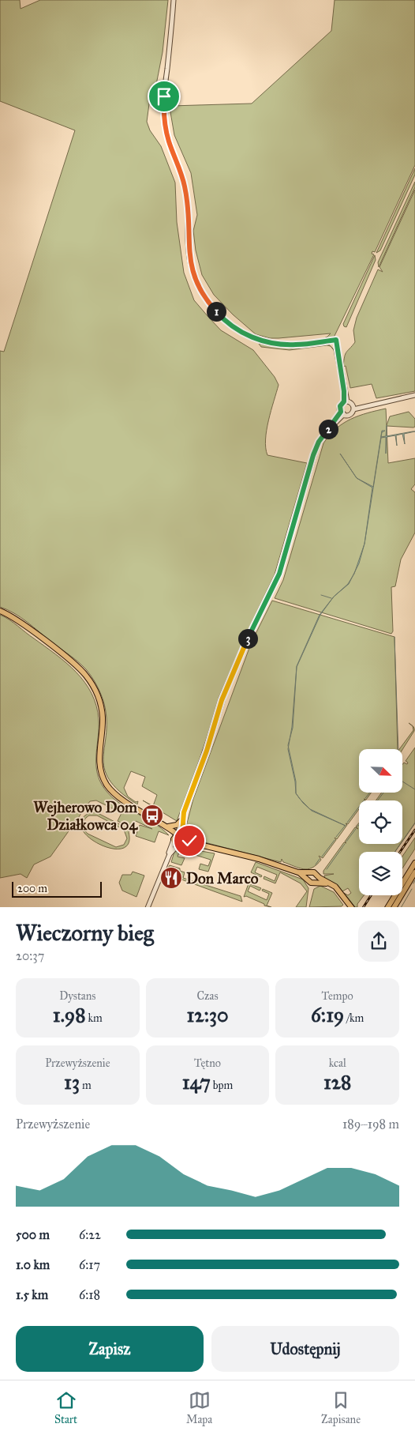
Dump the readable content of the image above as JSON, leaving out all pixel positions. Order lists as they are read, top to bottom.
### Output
{
  "places": {
    "bus stop": ["Wejherowo Dom Działkowca 04"],
    "restaurant": ["Don Marco"]
  },
  "scale_bar": "200 m",
  "north": "bottom right",
  "page": {
    "pins": ["1", "2", "3"],
    "scale": "200 m",
    "heading": ["Wieczorny bieg", "20:37"],
    "stats": [
      ["Dystans", "1.98 km"],
      ["Czas", "12:30"],
      ["Tempo", "6:19 /km"],
      ["Przewyższenie", "13 m"],
      ["Tętno", "147 bpm"],
      ["kcal", "128"]
    ],
    "chart": ["Przewyższenie", "189–198 m"],
    "list": [
      {
        "name": "500 m",
        "note": "6:22"
      },
      {
        "name": "1.0 km",
        "note": "6:17"
      },
      {
        "name": "1.5 km",
        "note": "6:18"
      }
    ],
    "buttons": ["Zapisz", "Udostępnij"],
    "tabs": ["Start", "Mapa", "Zapisane"]
  }
}
